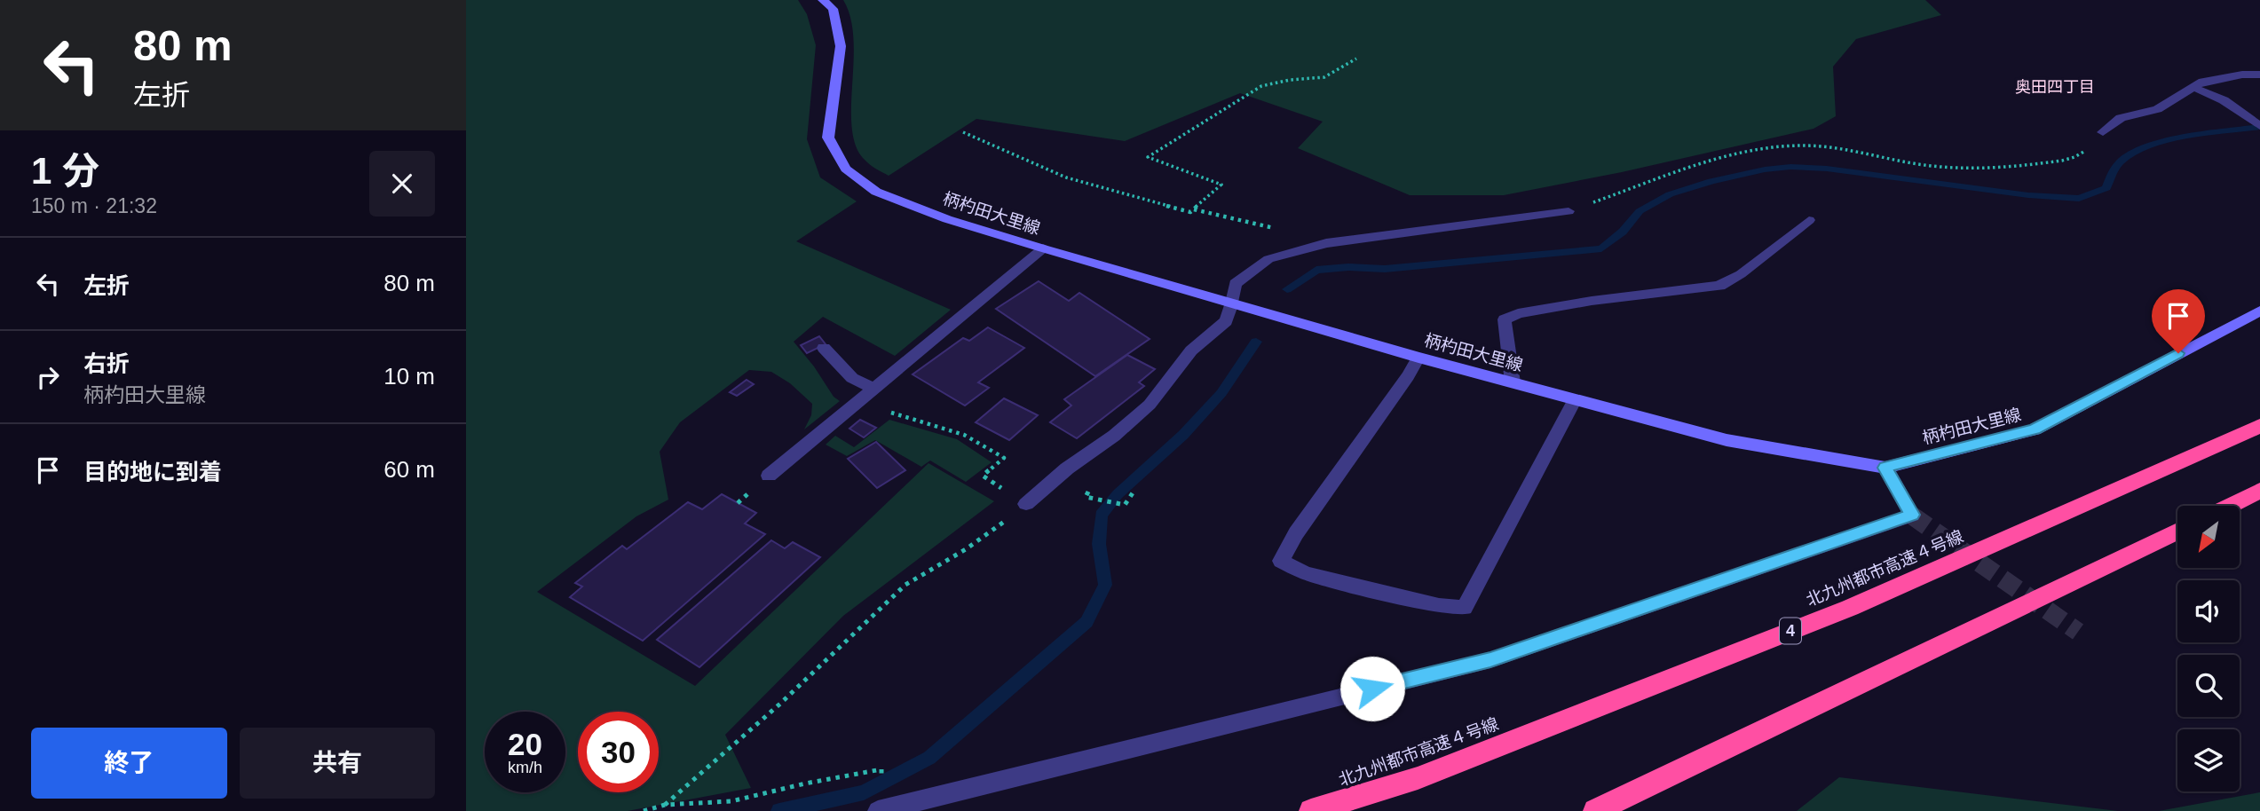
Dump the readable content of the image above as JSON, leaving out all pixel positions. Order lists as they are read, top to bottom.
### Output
{
  "streets": {
    "highway": ["北九州都市高速４号線", "4"],
    "main road": ["柄杓田大里線"]
  },
  "districts": ["奥田四丁目"],
  "north": "bottom left",
  "page": {
    "turn": ["80 m", "左折"],
    "heading": ["1 分", "150 m · 21:32"],
    "list": [
      {
        "name": "左折",
        "value": "80 m"
      },
      {
        "name": "右折",
        "note": "柄杓田大里線",
        "value": "10 m"
      },
      {
        "name": "目的地に到着",
        "value": "60 m"
      }
    ],
    "speed": "20 km/h",
    "limit": "30",
    "buttons": ["終了", "共有"]
  }
}
